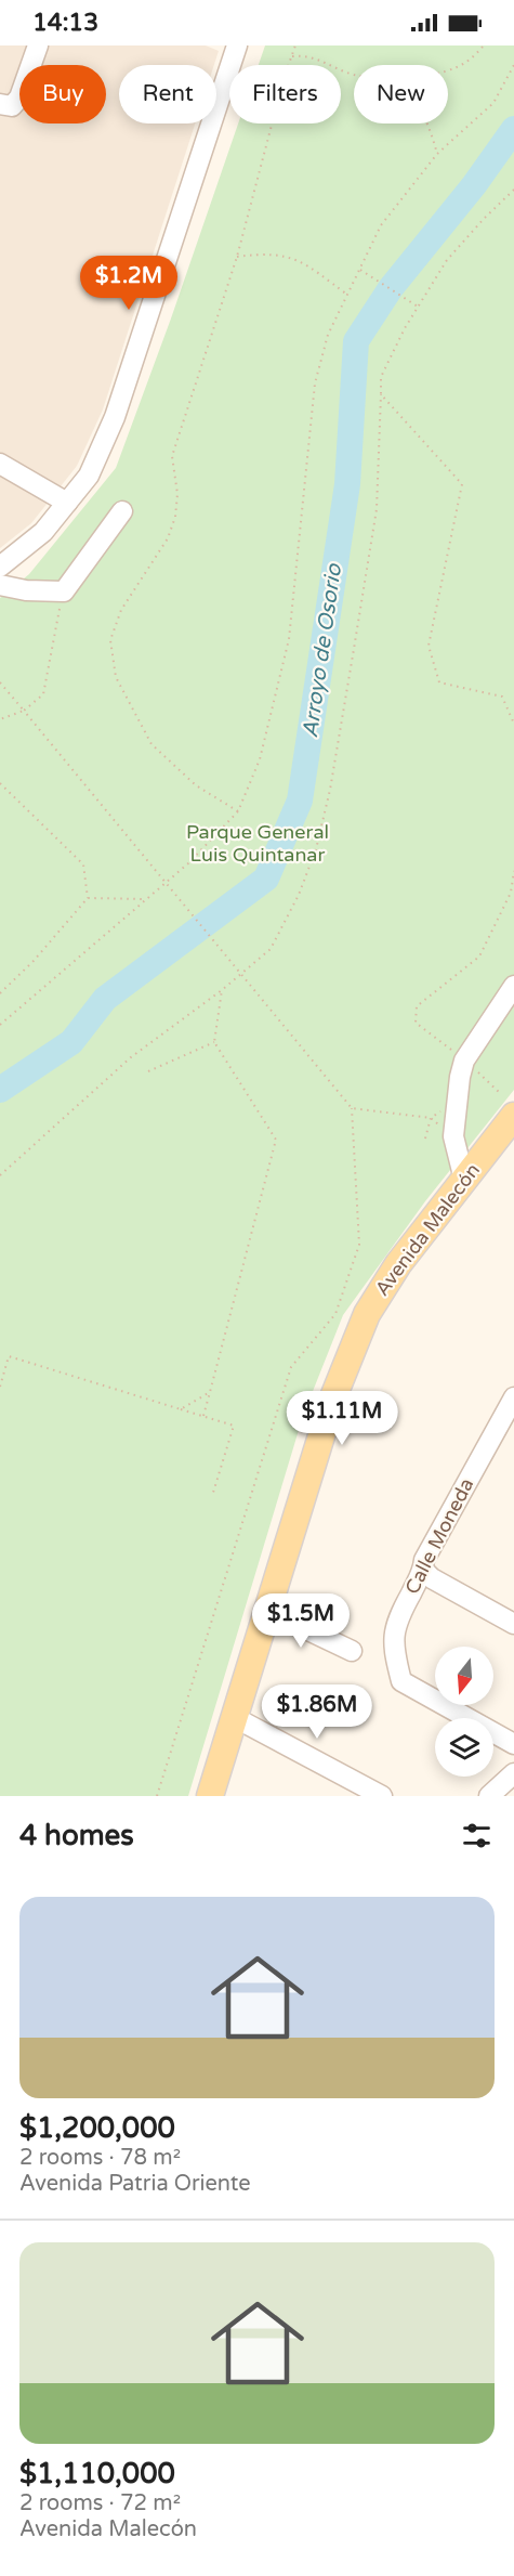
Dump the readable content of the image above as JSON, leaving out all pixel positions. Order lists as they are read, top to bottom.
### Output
{
  "streets": {
    "main road": ["Avenida Malecón"],
    "street": ["Calle Moneda"]
  },
  "water": ["Arroyo de Osorio"],
  "parks": ["Parque General Luis Quintanar"],
  "north": "bottom",
  "page": {
    "status": "14:13",
    "chip": [
      "Buy",
      "Rent",
      "Filters",
      "New"
    ],
    "price": [
      "$1.2M",
      "$1.11M",
      "$1.5M",
      "$1.86M"
    ],
    "heading": "4 homes",
    "list": [
      {
        "name": "$1,200,000",
        "note": "2 rooms · 78 m² · Avenida Patria Oriente"
      },
      {
        "name": "$1,110,000",
        "note": "2 rooms · 72 m² · Avenida Malecón"
      }
    ]
  }
}
